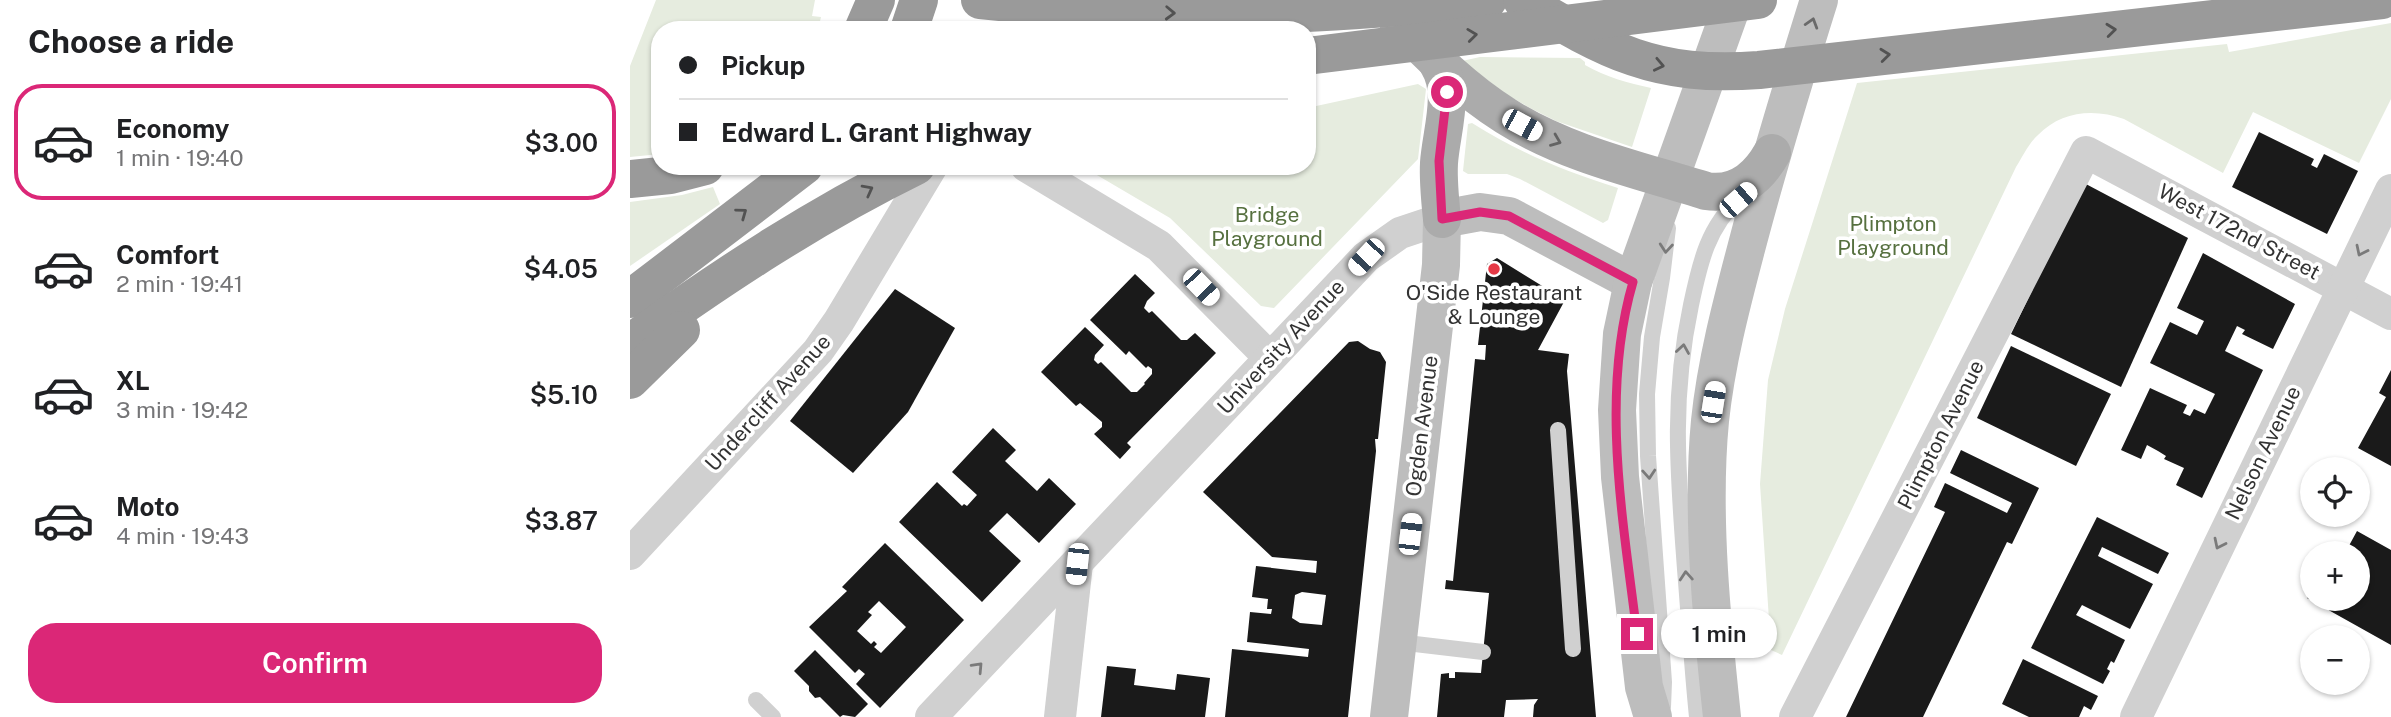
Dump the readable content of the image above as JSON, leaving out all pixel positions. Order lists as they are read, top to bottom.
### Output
{
  "streets": {
    "main road": ["University Avenue", "Ogden Avenue"],
    "street": [
      "West 172nd Street",
      "Undercliff Avenue",
      "Plimpton Avenue",
      "Nelson Avenue"
    ]
  },
  "crossings": [
    ["West 172nd Street", "Plimpton Avenue"],
    ["West 172nd Street", "Nelson Avenue"],
    ["University Avenue", "Ogden Avenue"]
  ],
  "one_way": ["Nelson Avenue"],
  "parks": ["Bridge Playground", "Plimpton Playground"],
  "places": ["O'Side Restaurant & Lounge"],
  "page": {
    "heading": "Choose a ride",
    "banner": ["Pickup", "Edward L. Grant Highway"],
    "list": [
      {
        "name": "Economy",
        "note": "1 min · 19:40",
        "value": "$3.00"
      },
      {
        "name": "Comfort",
        "note": "2 min · 19:41",
        "value": "$4.05"
      },
      {
        "name": "XL",
        "note": "3 min · 19:42",
        "value": "$5.10"
      },
      {
        "name": "Moto",
        "note": "4 min · 19:43",
        "value": "$3.87"
      }
    ],
    "map_buttons": ["+", "−"],
    "buttons": "Confirm",
    "bubble": "1 min"
  }
}
